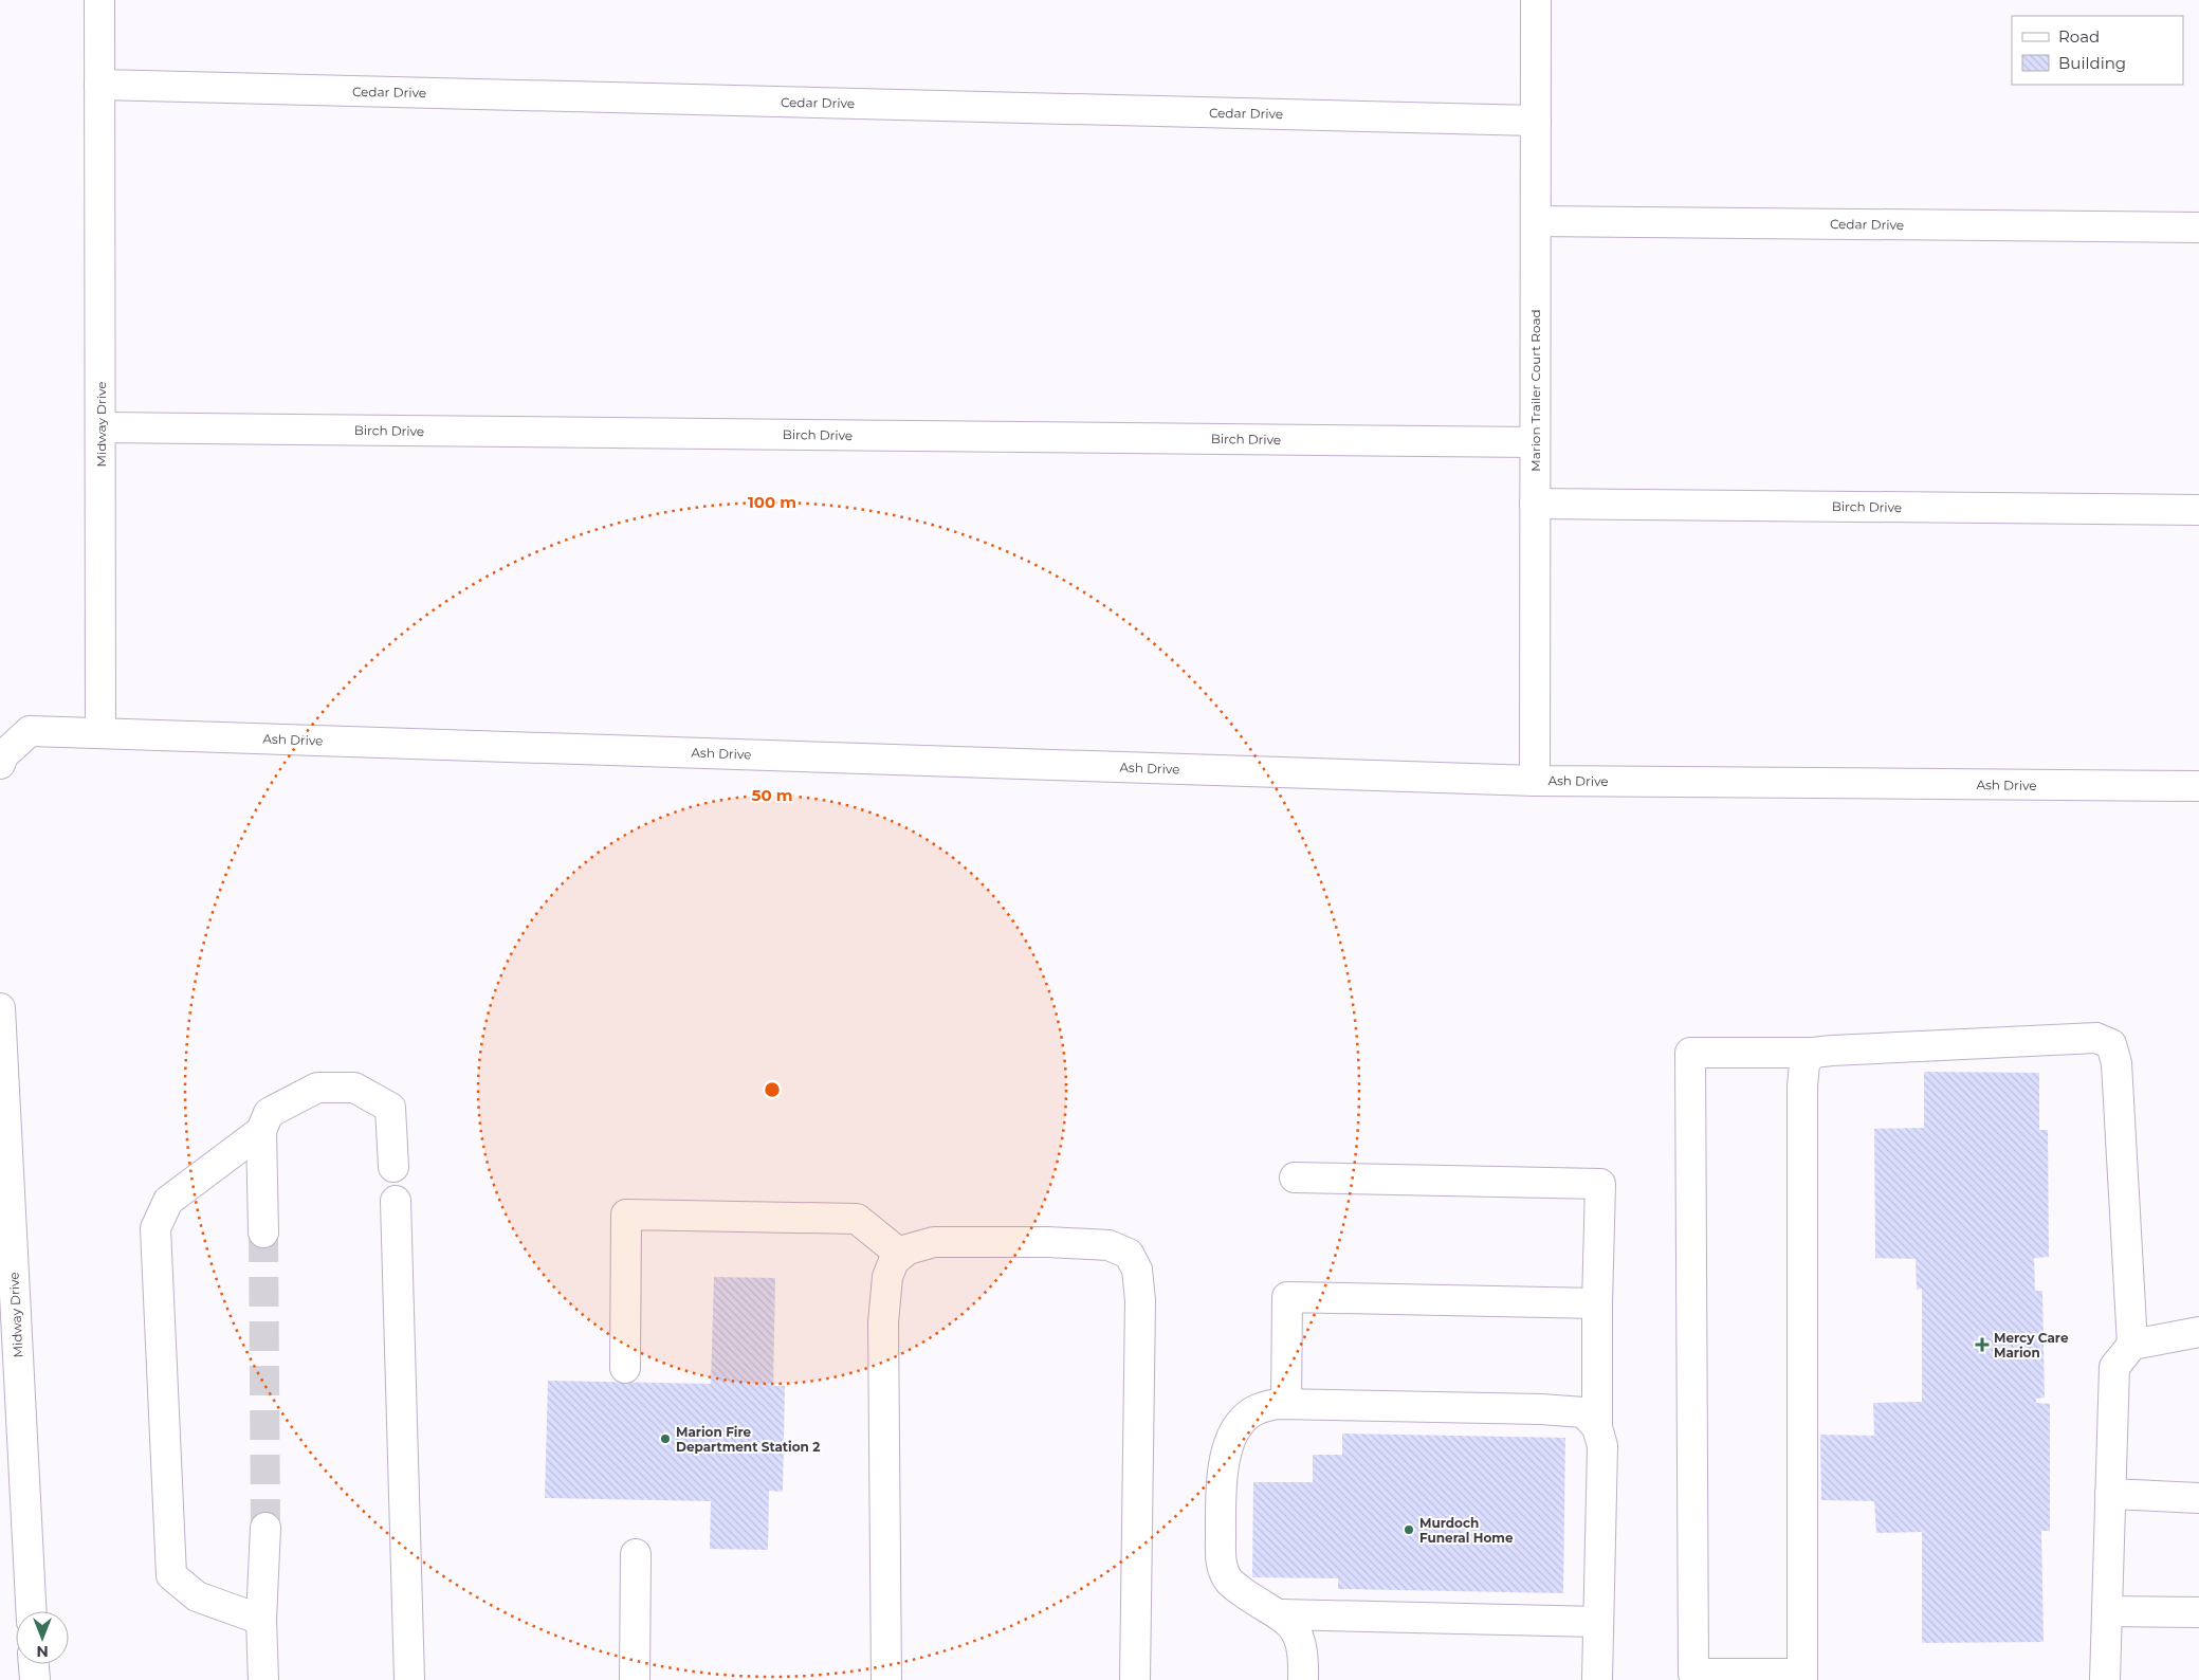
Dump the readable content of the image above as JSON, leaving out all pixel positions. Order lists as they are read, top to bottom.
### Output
{
  "streets": {
    "street": [
      "Cedar Drive",
      "Marion Trailer Court Road",
      "Midway Drive",
      "Birch Drive",
      "Ash Drive"
    ]
  },
  "crossings": [
    ["Cedar Drive", "Marion Trailer Court Road"],
    ["Cedar Drive", "Midway Drive"],
    ["Marion Trailer Court Road", "Birch Drive"],
    ["Marion Trailer Court Road", "Ash Drive"],
    ["Midway Drive", "Birch Drive"],
    ["Midway Drive", "Ash Drive"]
  ],
  "places": {
    "health": ["Mercy Care Marion"],
    "other": ["Marion Fire Department Station 2", "Murdoch Funeral Home"]
  },
  "legend": ["Road", "Building"],
  "north": "bottom",
  "rings": ["100 m", "50 m"]
}
